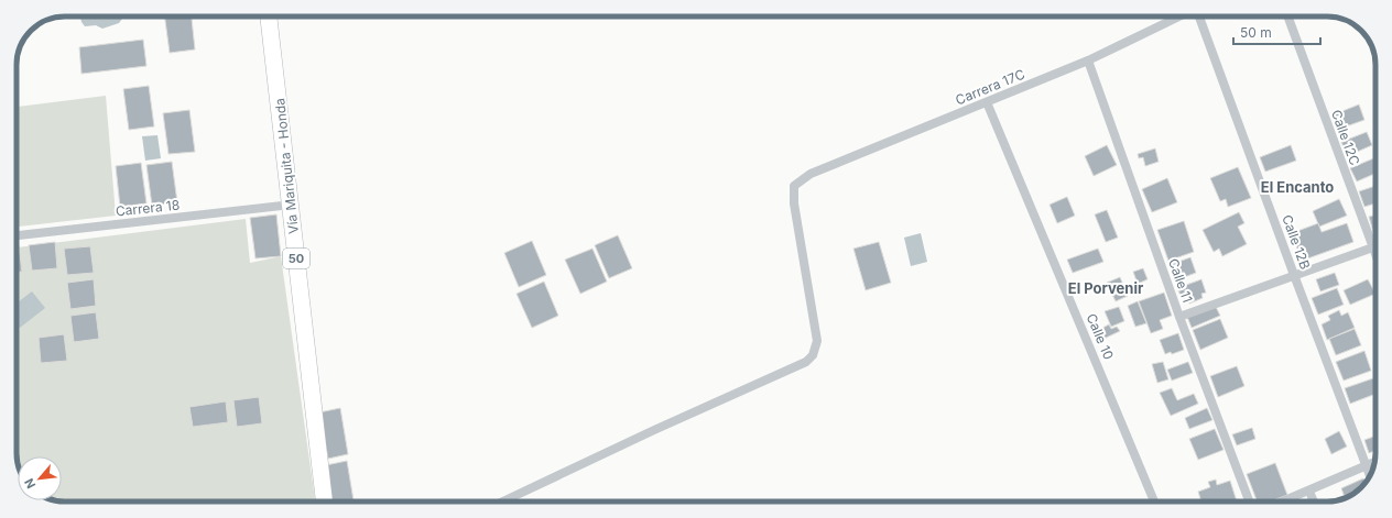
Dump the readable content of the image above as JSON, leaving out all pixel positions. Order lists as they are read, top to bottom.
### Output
{
  "streets": {
    "highway": ["Vía Mariquita - Honda", "50"],
    "street": [
      "Carrera 17C",
      "Calle 12C",
      "Carrera 18",
      "Calle 12B",
      "Calle 11",
      "Calle 10"
    ]
  },
  "crossings": [
    ["Carrera 17C", "Calle 11"],
    ["Carrera 17C", "Calle 10"],
    ["Vía Mariquita - Honda", "Carrera 18"]
  ],
  "districts": ["El Encanto", "El Porvenir"],
  "scale_bar": "50 m",
  "north": "bottom left"
}
